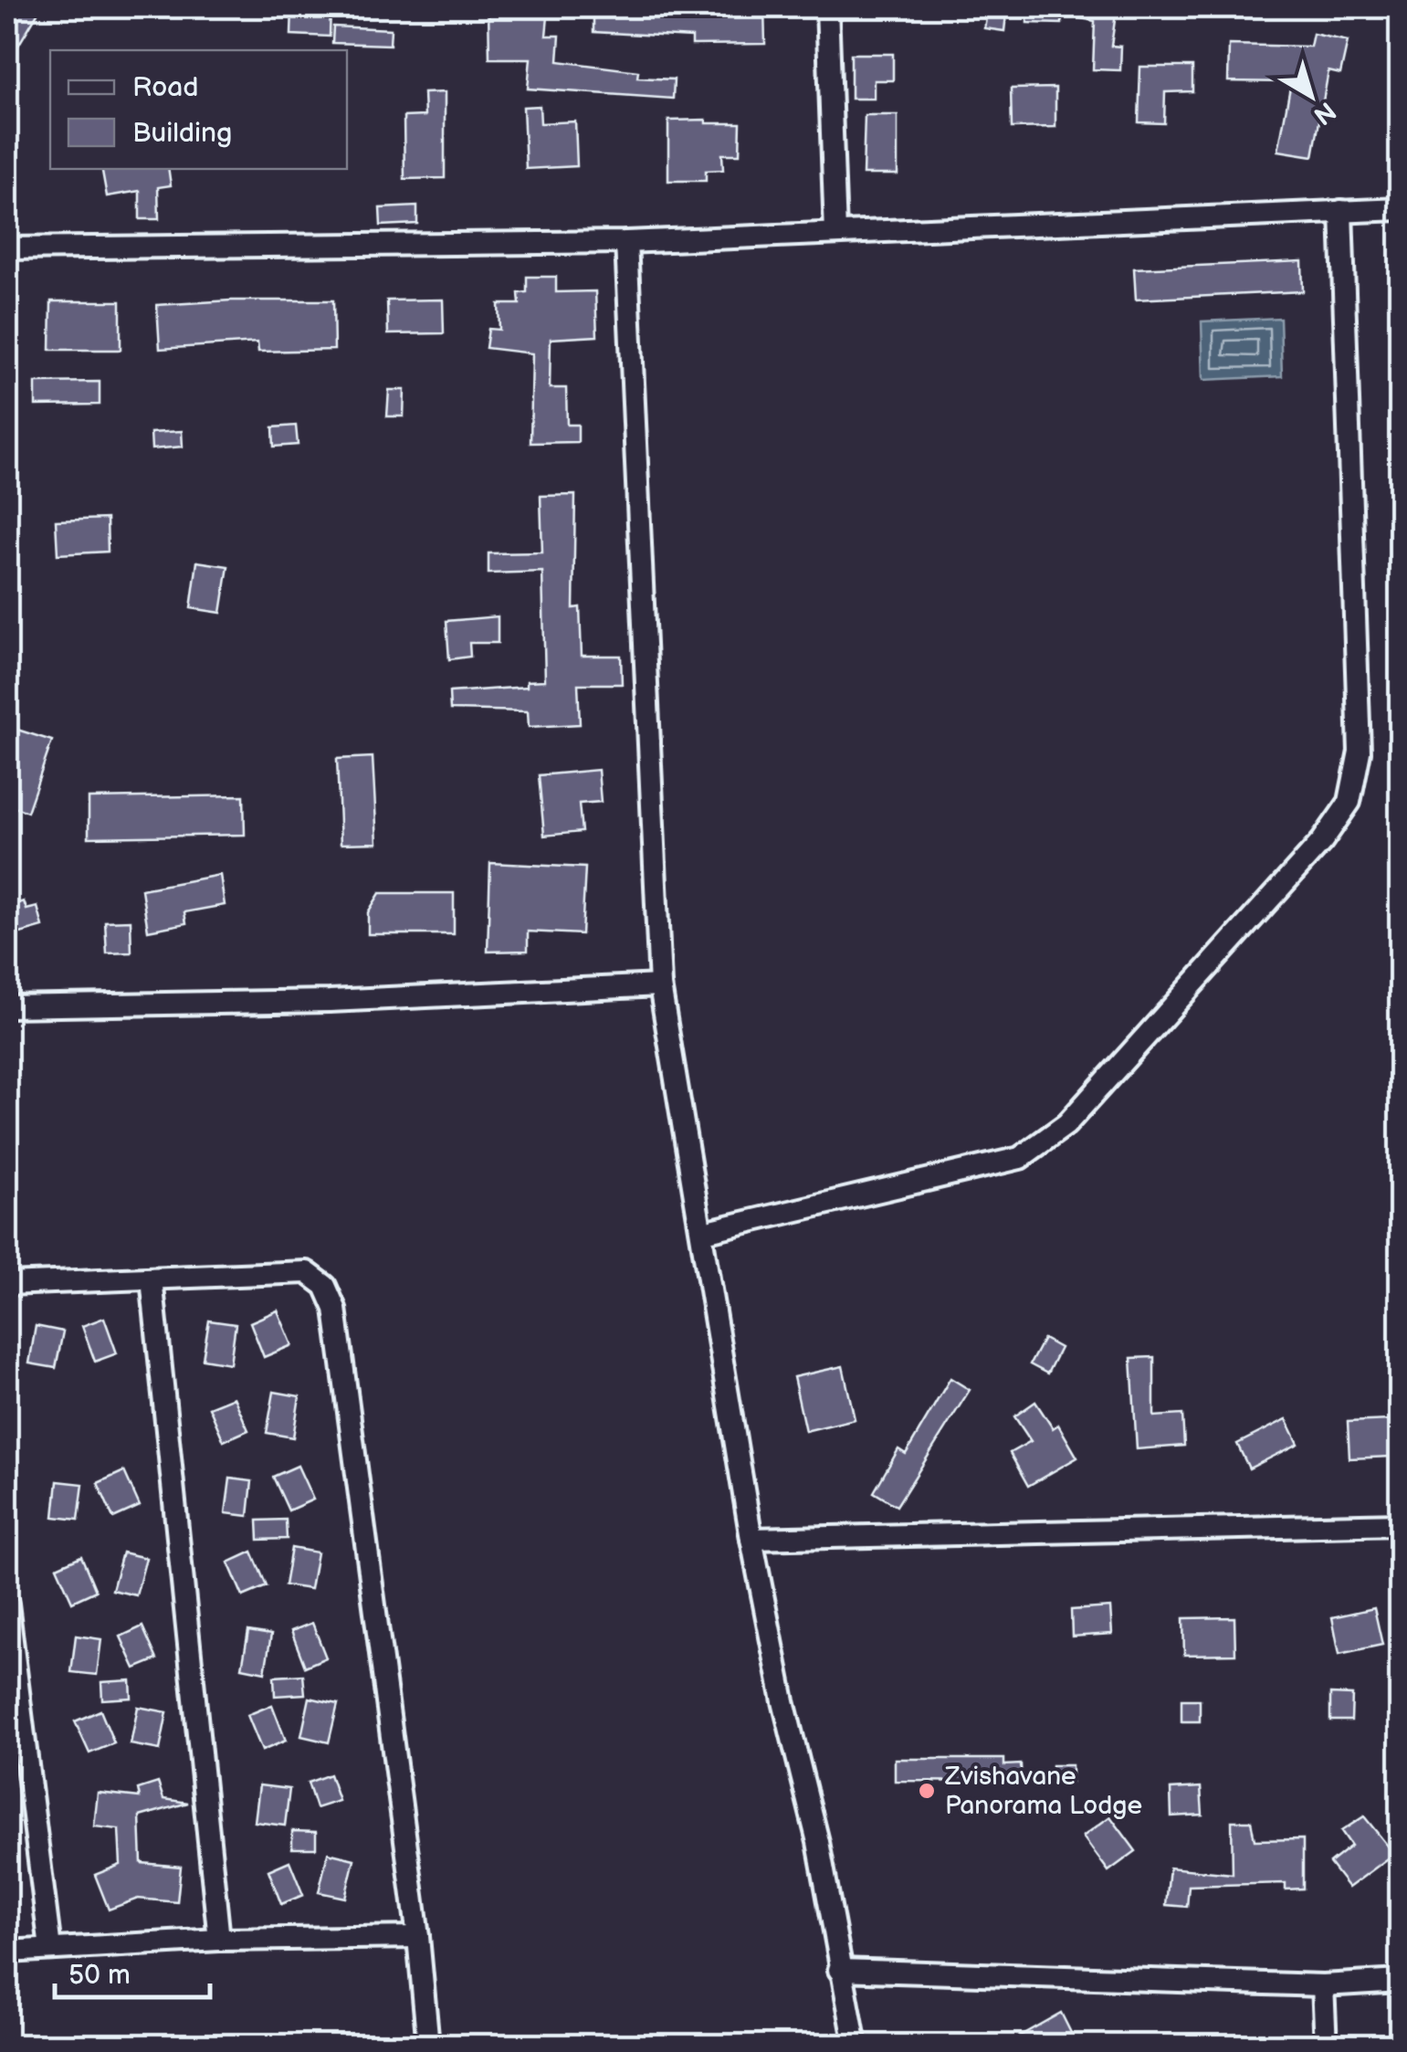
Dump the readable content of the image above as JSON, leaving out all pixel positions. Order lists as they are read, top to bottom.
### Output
{
  "places": ["Zvishavane Panorama Lodge"],
  "legend": ["Road", "Building"],
  "scale_bar": "50 m",
  "north": "bottom right"
}
